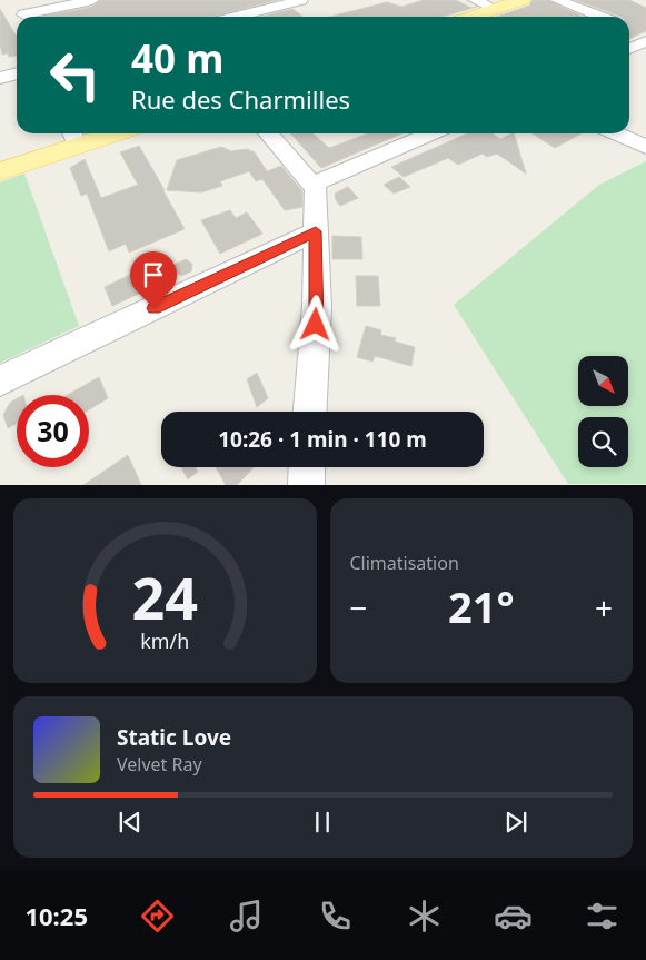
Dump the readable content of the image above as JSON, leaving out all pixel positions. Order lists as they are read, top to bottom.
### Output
{
  "north": "bottom right",
  "page": {
    "turn": ["40 m", "Rue des Charmilles"],
    "limit": "30",
    "trip": "10:26 · 1 min · 110 m",
    "tile": "Climatisation",
    "heat": ["−", "21°", "+"],
    "song": ["Static Love", "Velvet Ray"],
    "tabs": "10:25",
    "gauge": ["24", "km/h"]
  }
}
